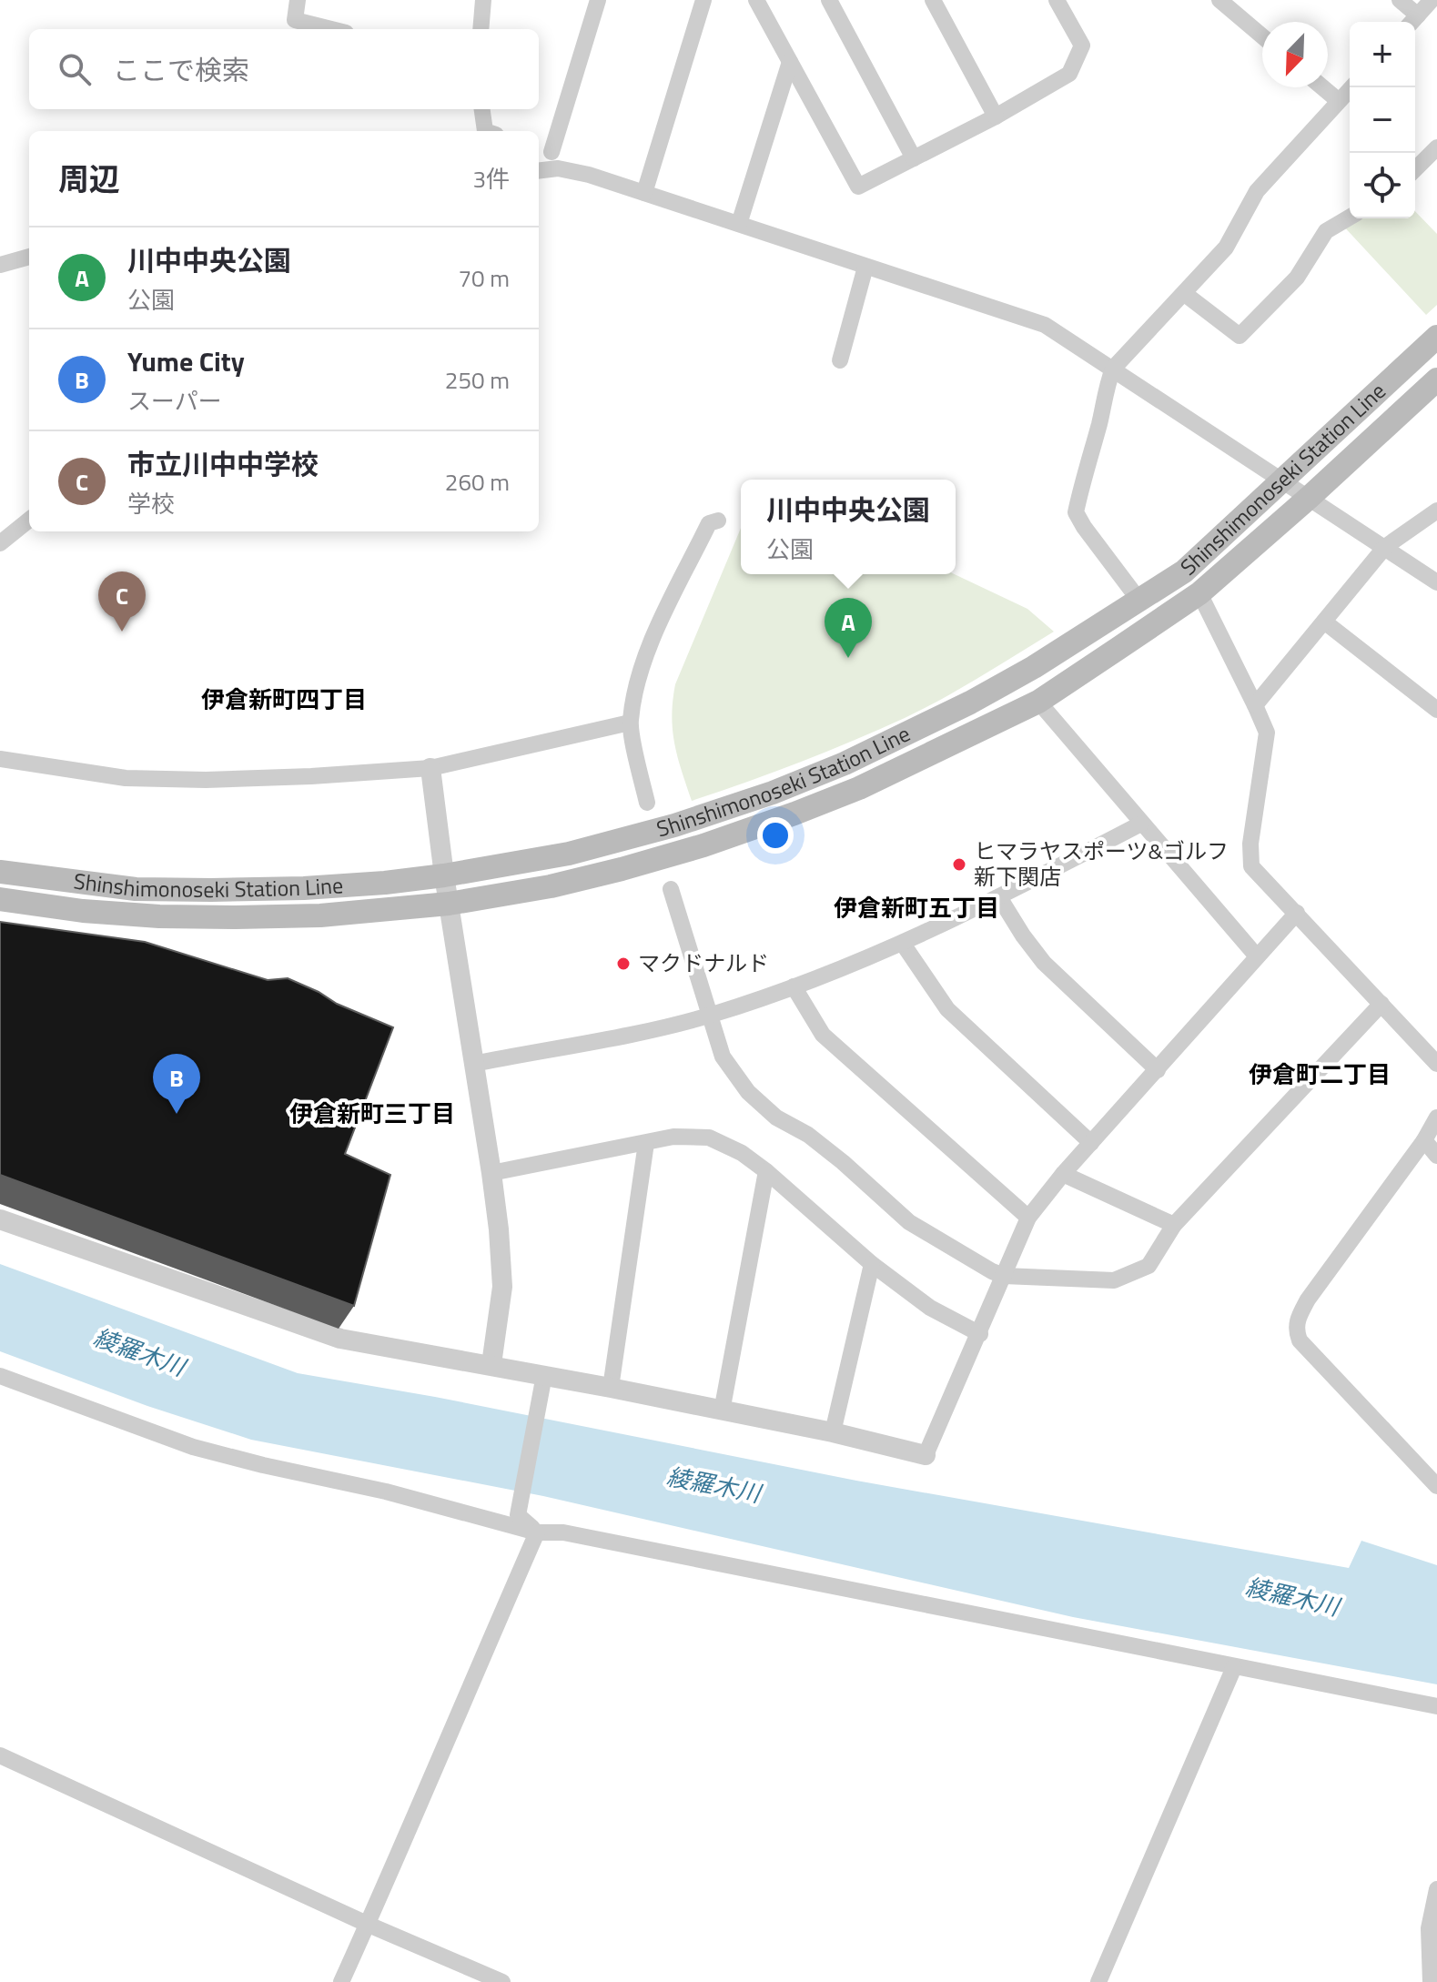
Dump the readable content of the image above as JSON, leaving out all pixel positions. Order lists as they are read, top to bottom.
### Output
{
  "streets": {
    "main road": ["Shinshimonoseki Station Line"]
  },
  "districts": [
    "伊倉新町四丁目",
    "伊倉新町五丁目",
    "伊倉町二丁目",
    "伊倉新町三丁目"
  ],
  "water": ["綾羅木川"],
  "places": ["ヒマラヤスポーツ&ゴルフ 新下関店", "マクドナルド"],
  "north": "bottom left",
  "page": {
    "map_buttons": ["+", "−"],
    "search": "ここで検索",
    "heading": ["周辺", "3件"],
    "list": [
      {
        "mark": "A",
        "name": "川中中央公園",
        "note": "公園",
        "value": "70 m"
      },
      {
        "mark": "B",
        "name": "Yume City",
        "note": "スーパー",
        "value": "250 m"
      },
      {
        "mark": "C",
        "name": "市立川中中学校",
        "note": "学校",
        "value": "260 m"
      }
    ],
    "popup": ["川中中央公園", "公園"],
    "pins": ["C", "A", "B"]
  }
}
